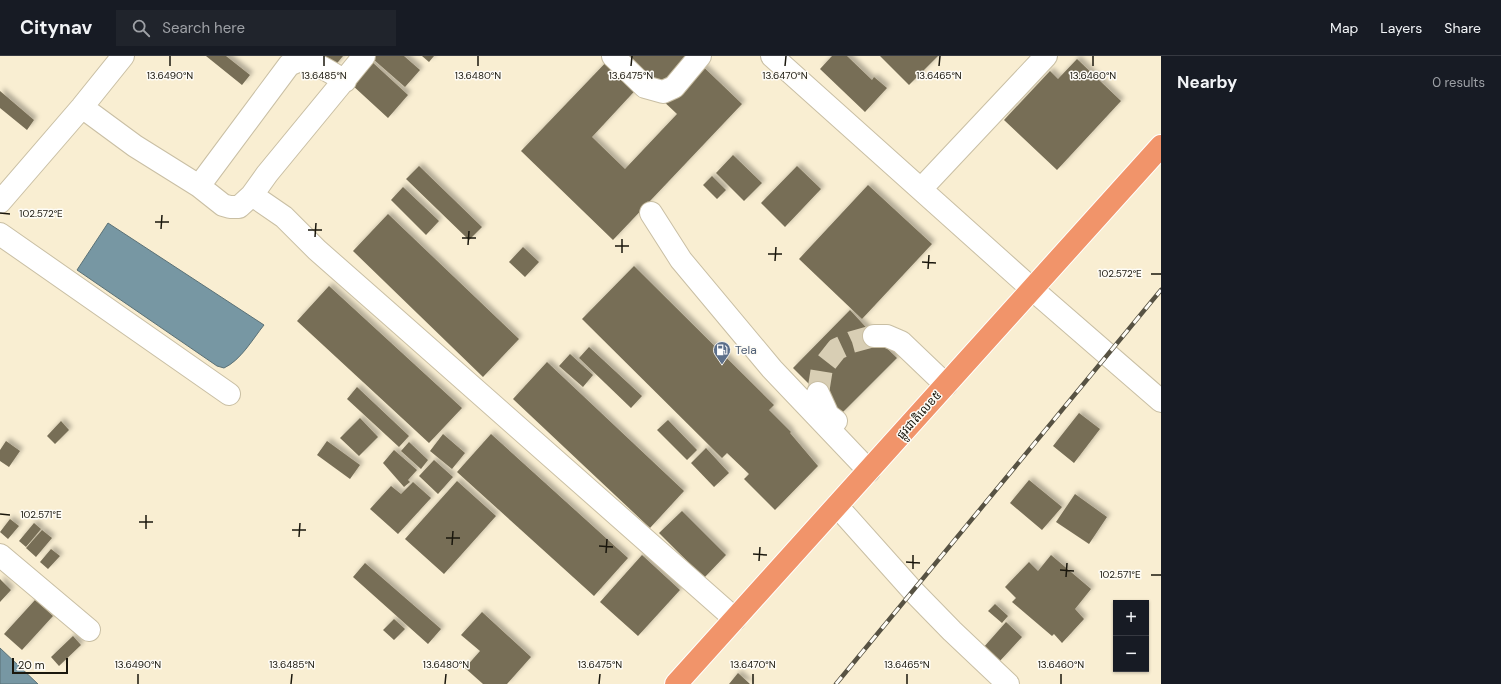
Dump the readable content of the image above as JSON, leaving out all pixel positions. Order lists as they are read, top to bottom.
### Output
{
  "streets": {
    "highway": ["ផ្លូវជាតិលេខ៥"]
  },
  "places": {
    "fuel station": ["Tela"]
  },
  "scale_bar": "20 m",
  "page": {
    "header": "Citynav",
    "search": "Search here",
    "nav": ["Map", "Layers", "Share"],
    "heading": ["Nearby", "0 results"],
    "map_buttons": ["+", "−"],
    "scale": "20 m"
  },
  "coordinates": [
    "13.6490°N",
    "13.6485°N",
    "13.6480°N",
    "13.6475°N",
    "13.6470°N",
    "13.6465°N",
    "13.6460°N",
    "102.572°E",
    "102.571°E"
  ]
}
